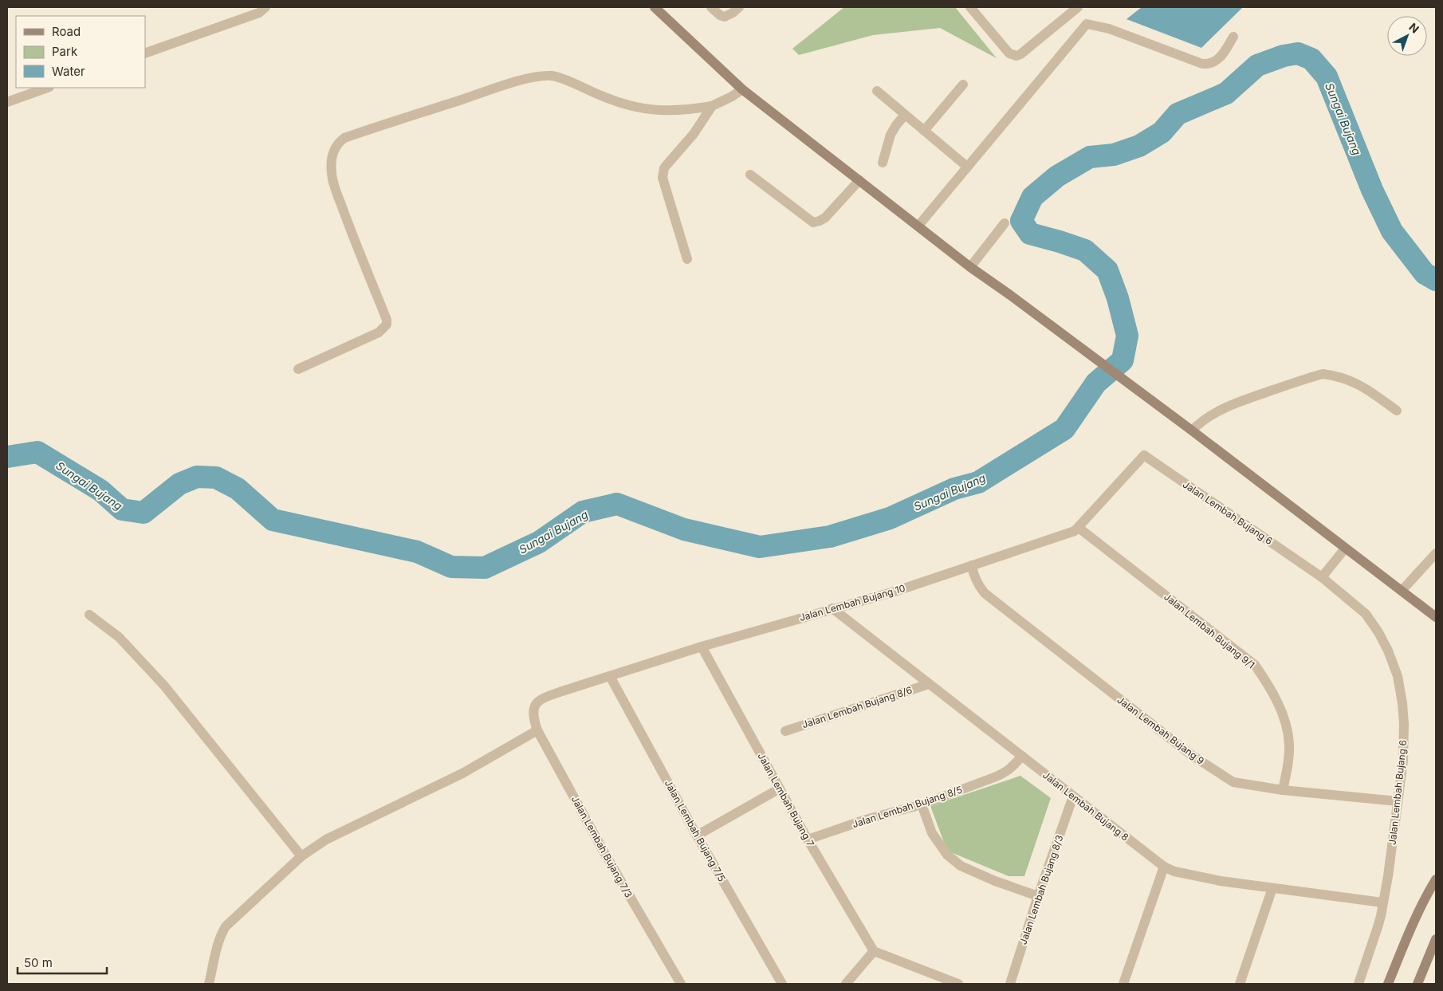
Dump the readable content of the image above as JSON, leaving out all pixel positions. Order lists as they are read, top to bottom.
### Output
{
  "streets": {
    "street": [
      "Jalan Lembah Bujang 6",
      "Jalan Lembah Bujang 10",
      "Jalan Lembah Bujang 9/1",
      "Jalan Lembah Bujang 8/6",
      "Jalan Lembah Bujang 9",
      "Jalan Lembah Bujang 7",
      "Jalan Lembah Bujang 8",
      "Jalan Lembah Bujang 8/5",
      "Jalan Lembah Bujang 7/5",
      "Jalan Lembah Bujang 7/3",
      "Jalan Lembah Bujang 8/3"
    ]
  },
  "crossings": [
    ["Jalan Lembah Bujang 6", "Jalan Lembah Bujang 10"],
    ["Jalan Lembah Bujang 6", "Jalan Lembah Bujang 9"],
    ["Jalan Lembah Bujang 6", "Jalan Lembah Bujang 8"],
    ["Jalan Lembah Bujang 10", "Jalan Lembah Bujang 9/1"],
    ["Jalan Lembah Bujang 10", "Jalan Lembah Bujang 9"],
    ["Jalan Lembah Bujang 10", "Jalan Lembah Bujang 7"],
    ["Jalan Lembah Bujang 10", "Jalan Lembah Bujang 8"],
    ["Jalan Lembah Bujang 10", "Jalan Lembah Bujang 7/5"],
    ["Jalan Lembah Bujang 10", "Jalan Lembah Bujang 7/3"],
    ["Jalan Lembah Bujang 9/1", "Jalan Lembah Bujang 9"],
    ["Jalan Lembah Bujang 8/6", "Jalan Lembah Bujang 8"],
    ["Jalan Lembah Bujang 7", "Jalan Lembah Bujang 8/5"],
    ["Jalan Lembah Bujang 8", "Jalan Lembah Bujang 8/5"],
    ["Jalan Lembah Bujang 8", "Jalan Lembah Bujang 8/3"]
  ],
  "water": ["Sungai Bujang"],
  "legend": ["Road", "Park", "Water"],
  "scale_bar": "50 m",
  "north": "top right"
}
